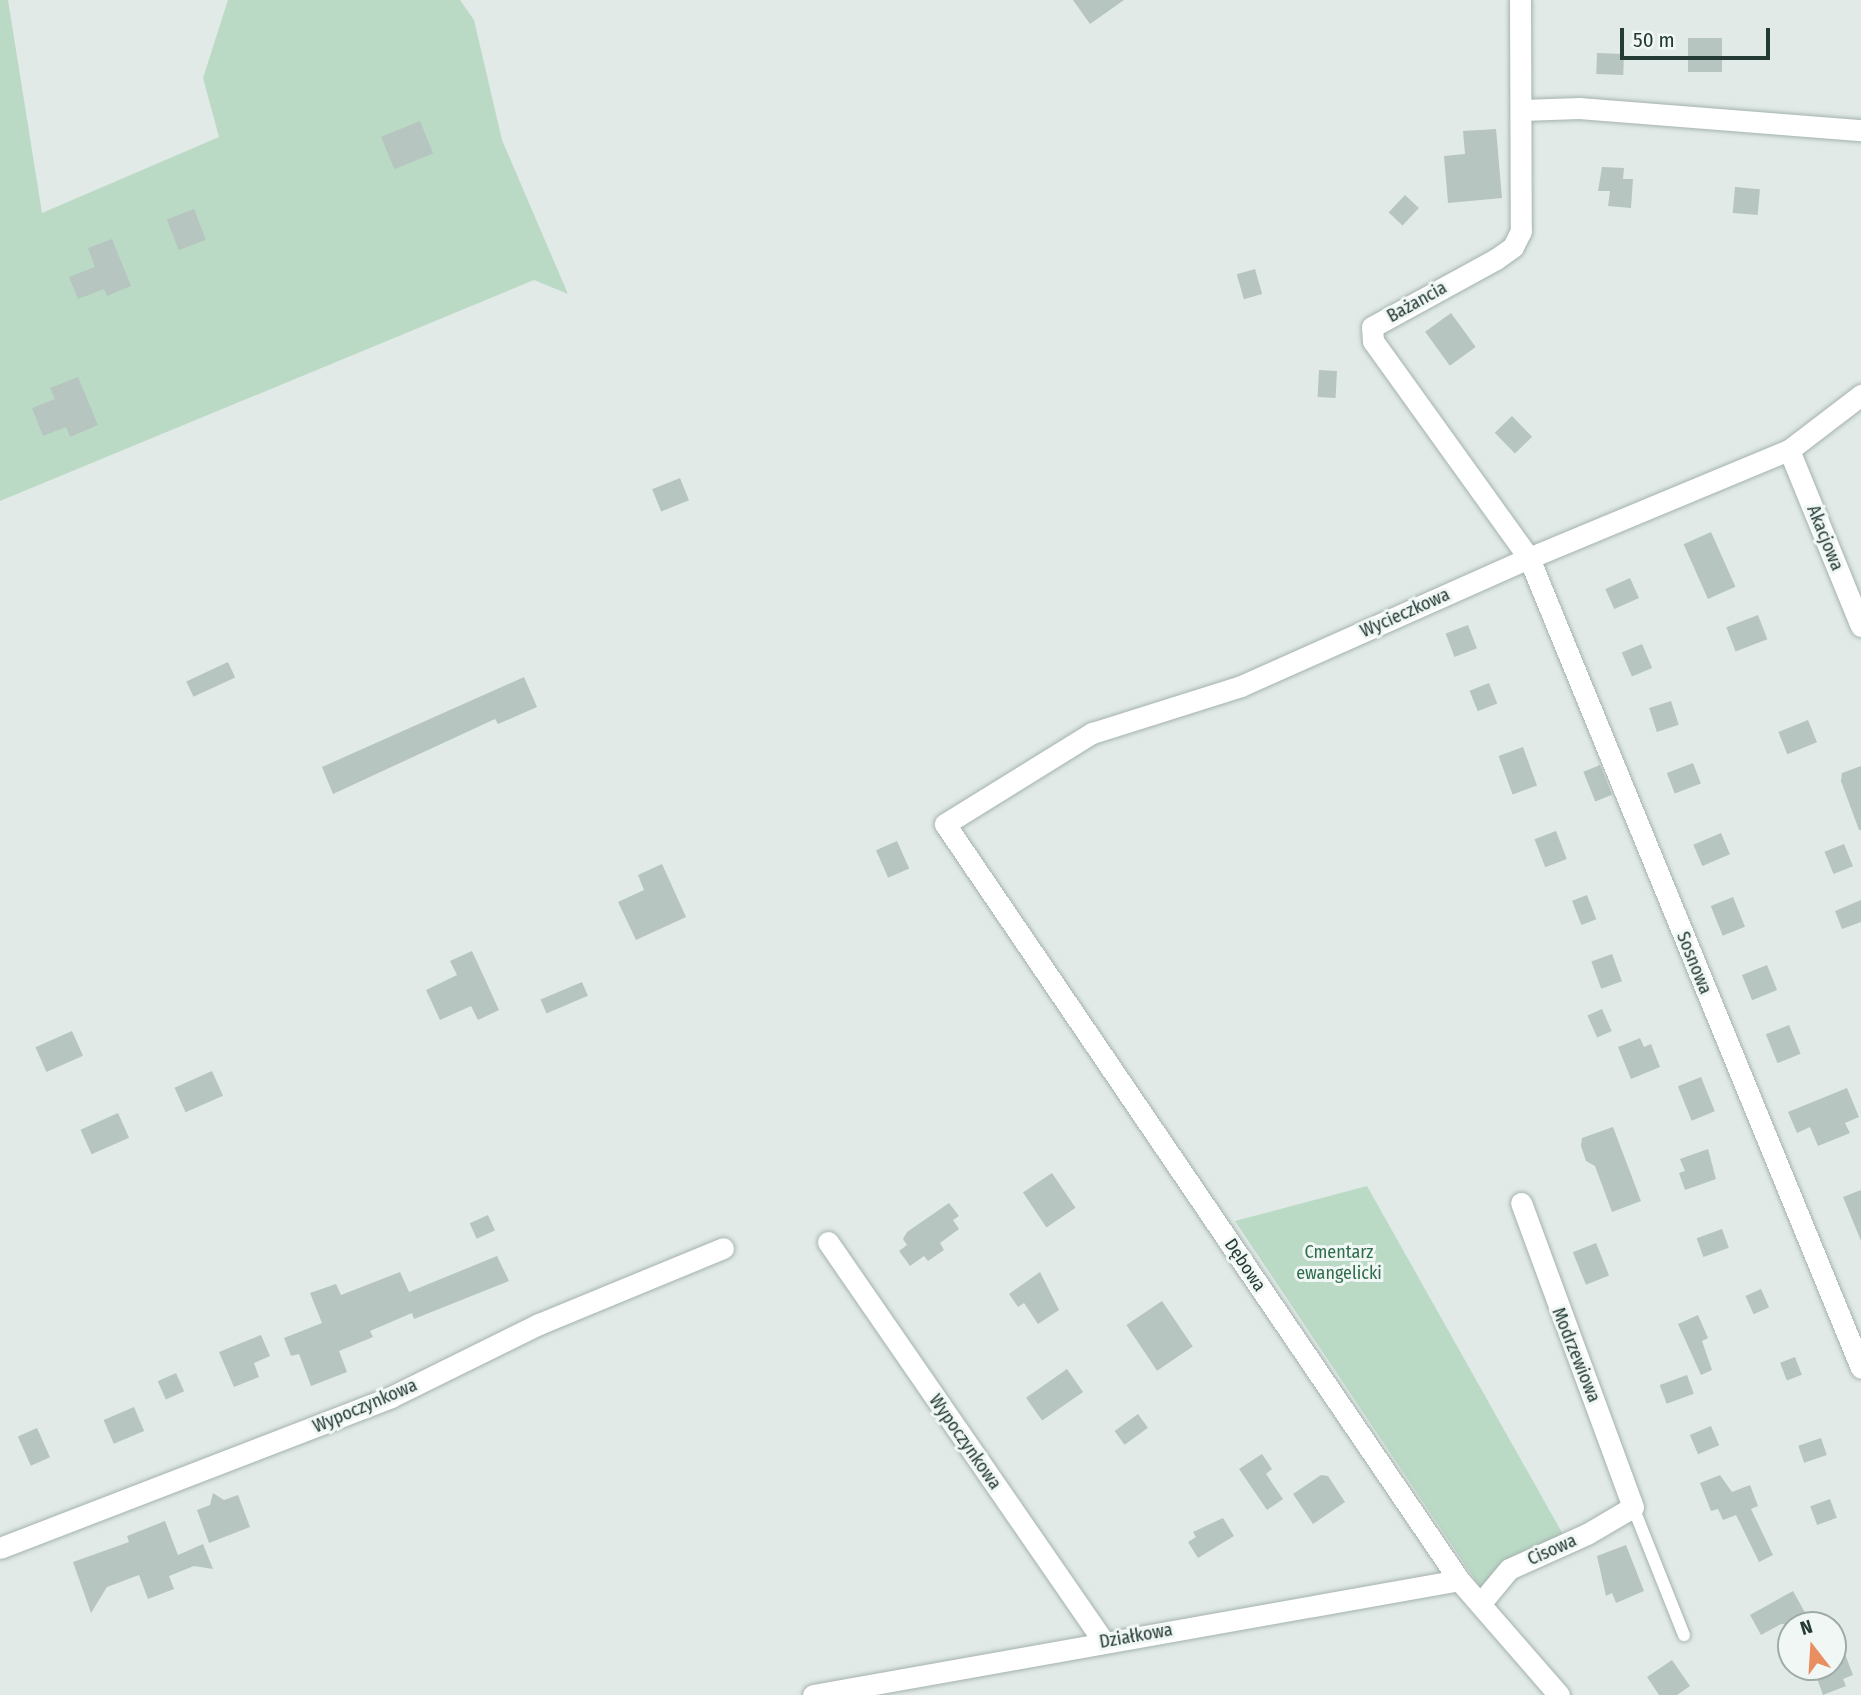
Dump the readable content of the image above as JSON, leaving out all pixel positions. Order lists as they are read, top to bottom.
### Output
{
  "streets": {
    "street": [
      "Bażancia",
      "Akacjowa",
      "Wycieczkowa",
      "Sosnowa",
      "Dębowa",
      "Modrzewiowa",
      "Wypoczynkowa",
      "Cisowa",
      "Działkowa"
    ]
  },
  "crossings": [
    ["Bażancia", "Wycieczkowa"],
    ["Bażancia", "Sosnowa"],
    ["Akacjowa", "Wycieczkowa"],
    ["Wycieczkowa", "Sosnowa"],
    ["Wycieczkowa", "Dębowa"],
    ["Dębowa", "Cisowa"],
    ["Dębowa", "Działkowa"],
    ["Modrzewiowa", "Cisowa"],
    ["Wypoczynkowa", "Działkowa"]
  ],
  "parks": ["Cmentarz ewangelicki"],
  "scale_bar": "50 m",
  "north": "top"
}
